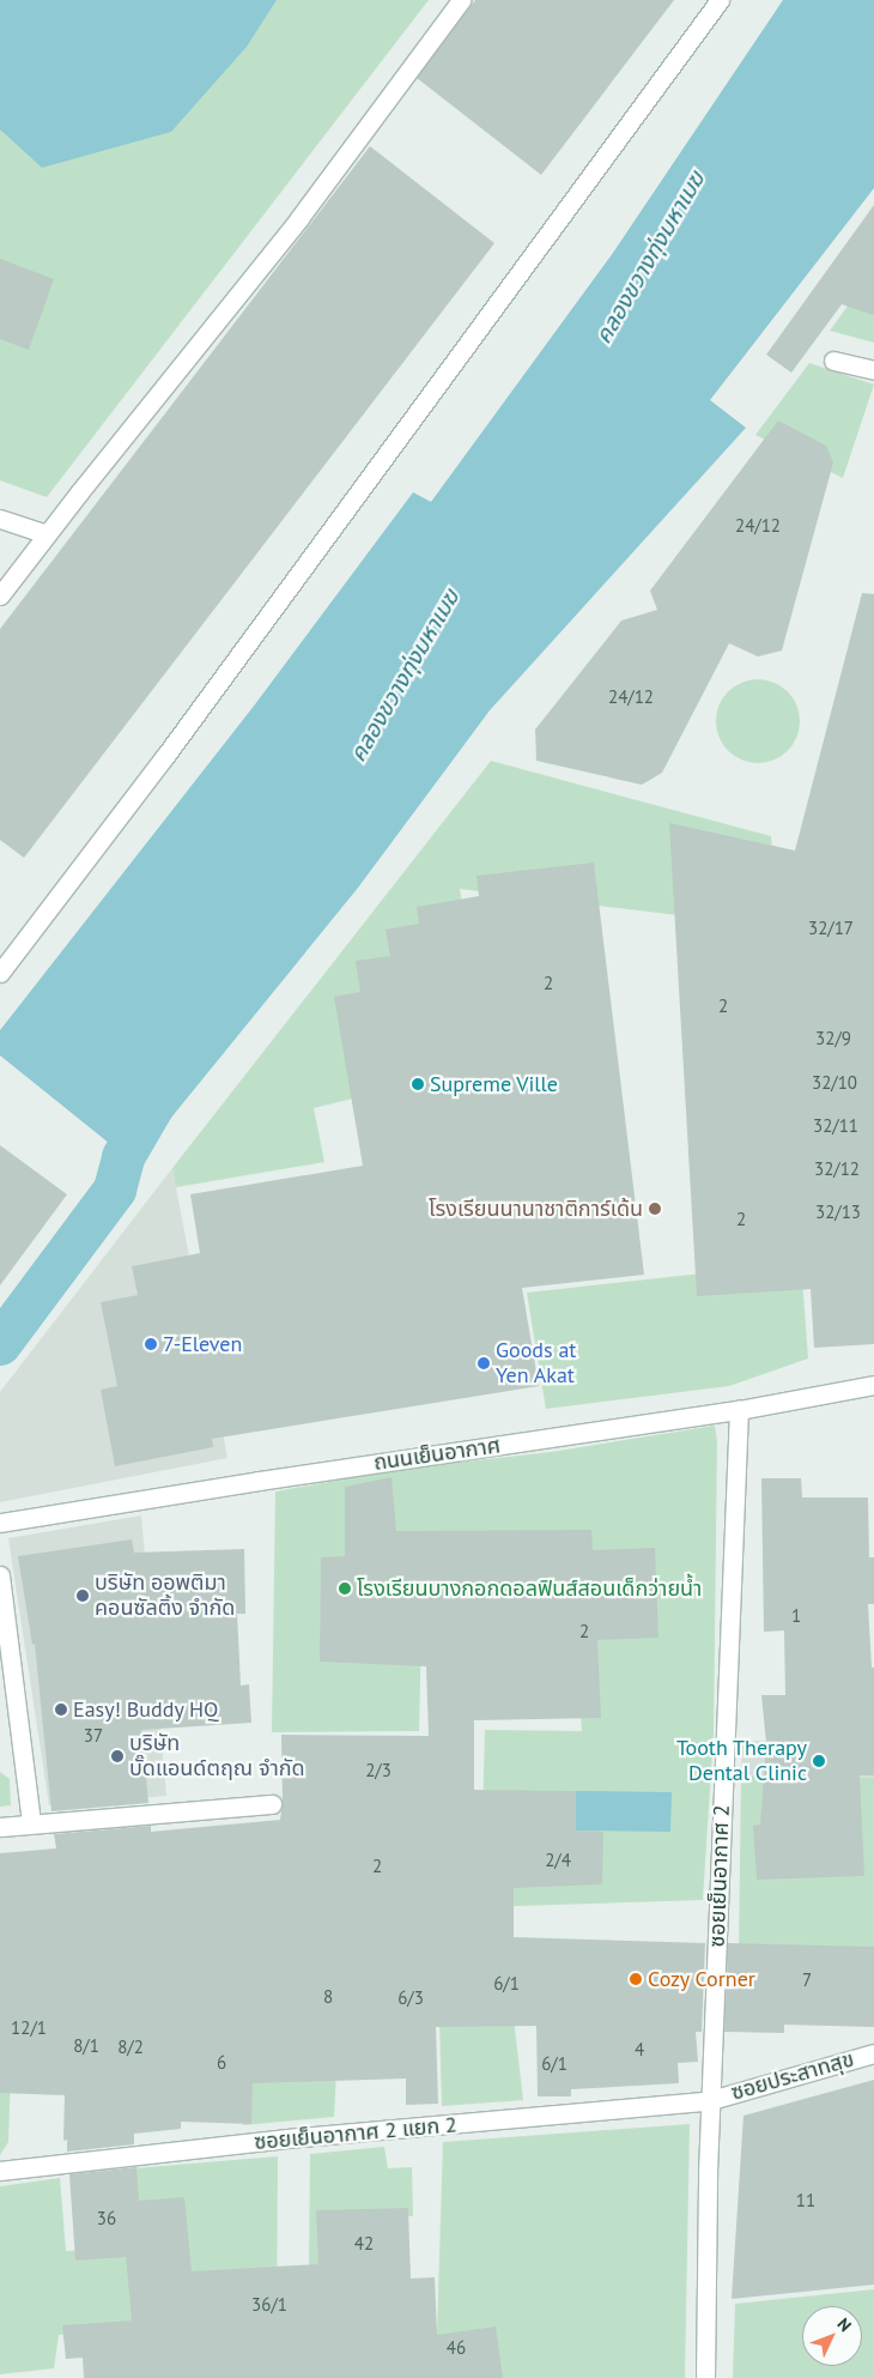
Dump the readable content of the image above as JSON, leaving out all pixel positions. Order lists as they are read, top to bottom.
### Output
{
  "streets": {
    "street": [
      "ถนนเย็นอากาศ",
      "ซอยเย็นอากาศ 2",
      "ซอยประสาทสุข",
      "ซอยเย็นอากาศ 2 แยก 2"
    ]
  },
  "crossings": [
    ["ถนนเย็นอากาศ", "ซอยเย็นอากาศ 2"],
    ["ซอยเย็นอากาศ 2", "ซอยประสาทสุข"],
    ["ซอยเย็นอากาศ 2", "ซอยเย็นอากาศ 2 แยก 2"],
    ["ซอยประสาทสุข", "ซอยเย็นอากาศ 2 แยก 2"]
  ],
  "water": ["คลองขวางทุ่งมหาเมฆ"],
  "places": [
    "Supreme Ville",
    "โรงเรียนนานาชาติการ์เด้น",
    "7-Eleven",
    "Goods at Yen Akat",
    "โรงเรียนบางกอกดอลฟินส์สอนเด็กว่ายน้ำ",
    "บริษัท ออพติมา คอนซัลติ้ง จำกัด",
    "Easy! Buddy HQ",
    "บริษัท บั๊ดแอนด์ตฤณ จำกัด",
    "Tooth Therapy Dental Clinic",
    "Cozy Corner"
  ],
  "house_numbers": [
    "24/12",
    "24/12",
    "32/17",
    "2",
    "2",
    "32/9",
    "32/10",
    "32/11",
    "32/12",
    "32/13",
    "2",
    "1",
    "2",
    "37",
    "2/3",
    "2/4",
    "2",
    "7",
    "6/1",
    "8",
    "6/3",
    "12/1",
    "8/1",
    "8/2",
    "4",
    "6",
    "6/1",
    "11",
    "36",
    "42",
    "36/1",
    "46"
  ],
  "north": "top right"
}
